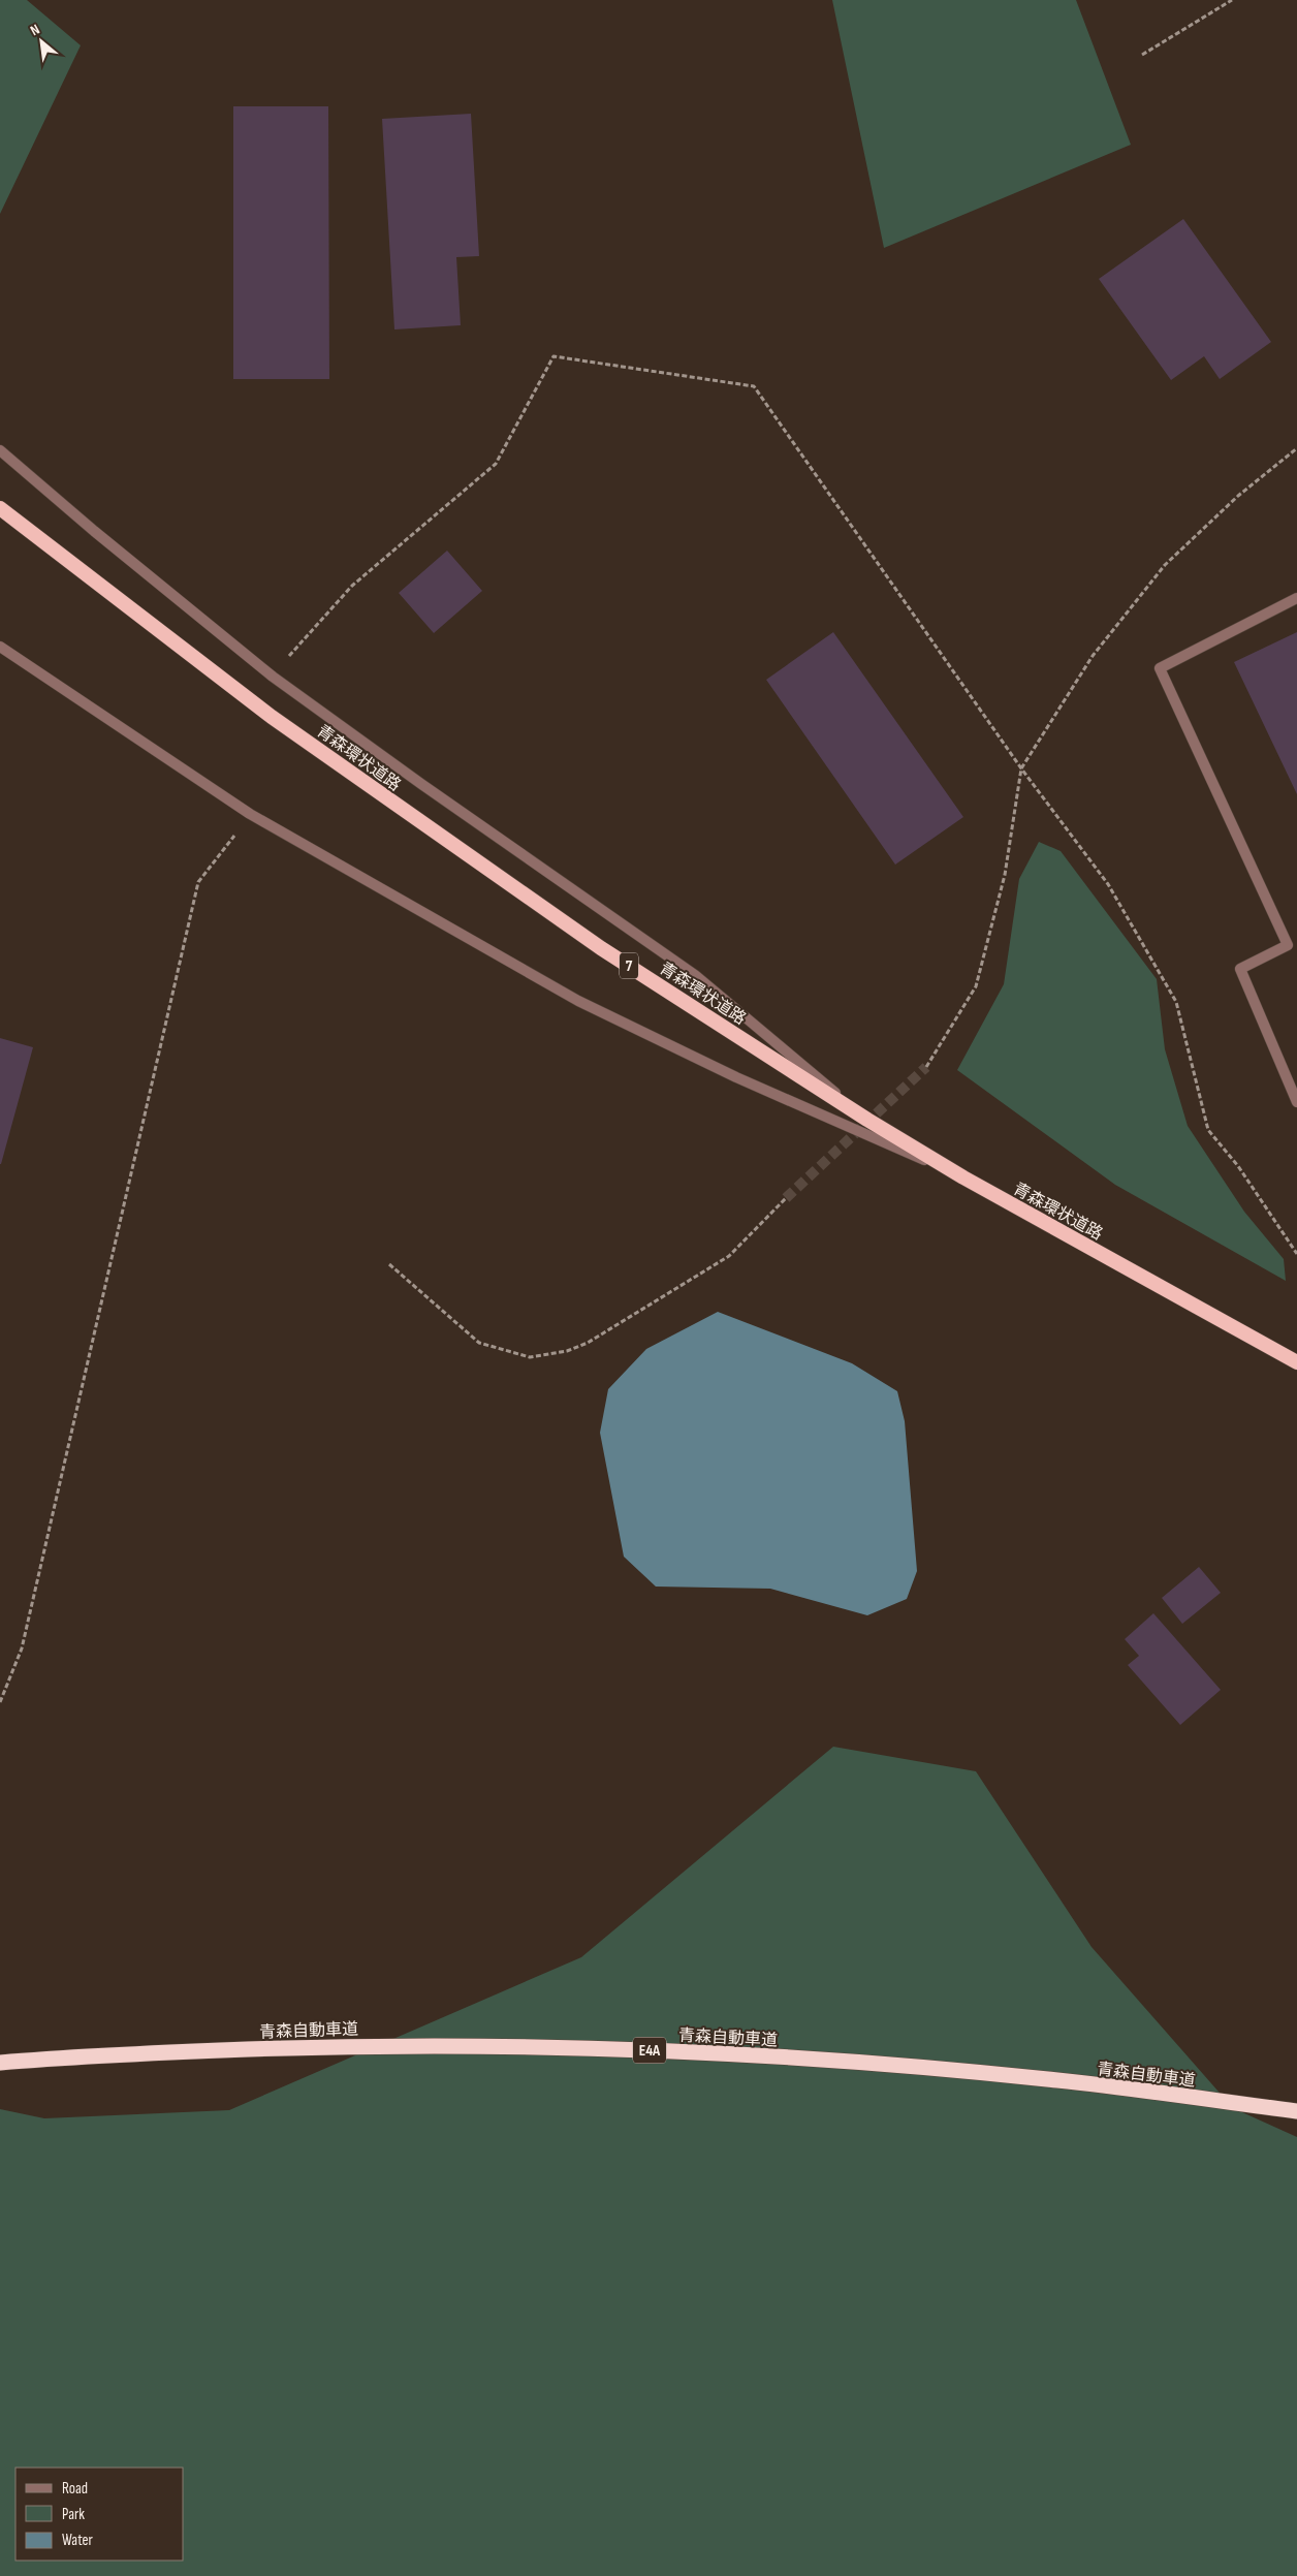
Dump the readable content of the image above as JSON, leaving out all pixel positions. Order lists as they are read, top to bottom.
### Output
{
  "streets": {
    "highway": [
      "青森環状道路",
      "7",
      "青森自動車道",
      "E4A"
    ]
  },
  "legend": ["Road", "Park", "Water"],
  "north": "top left"
}
